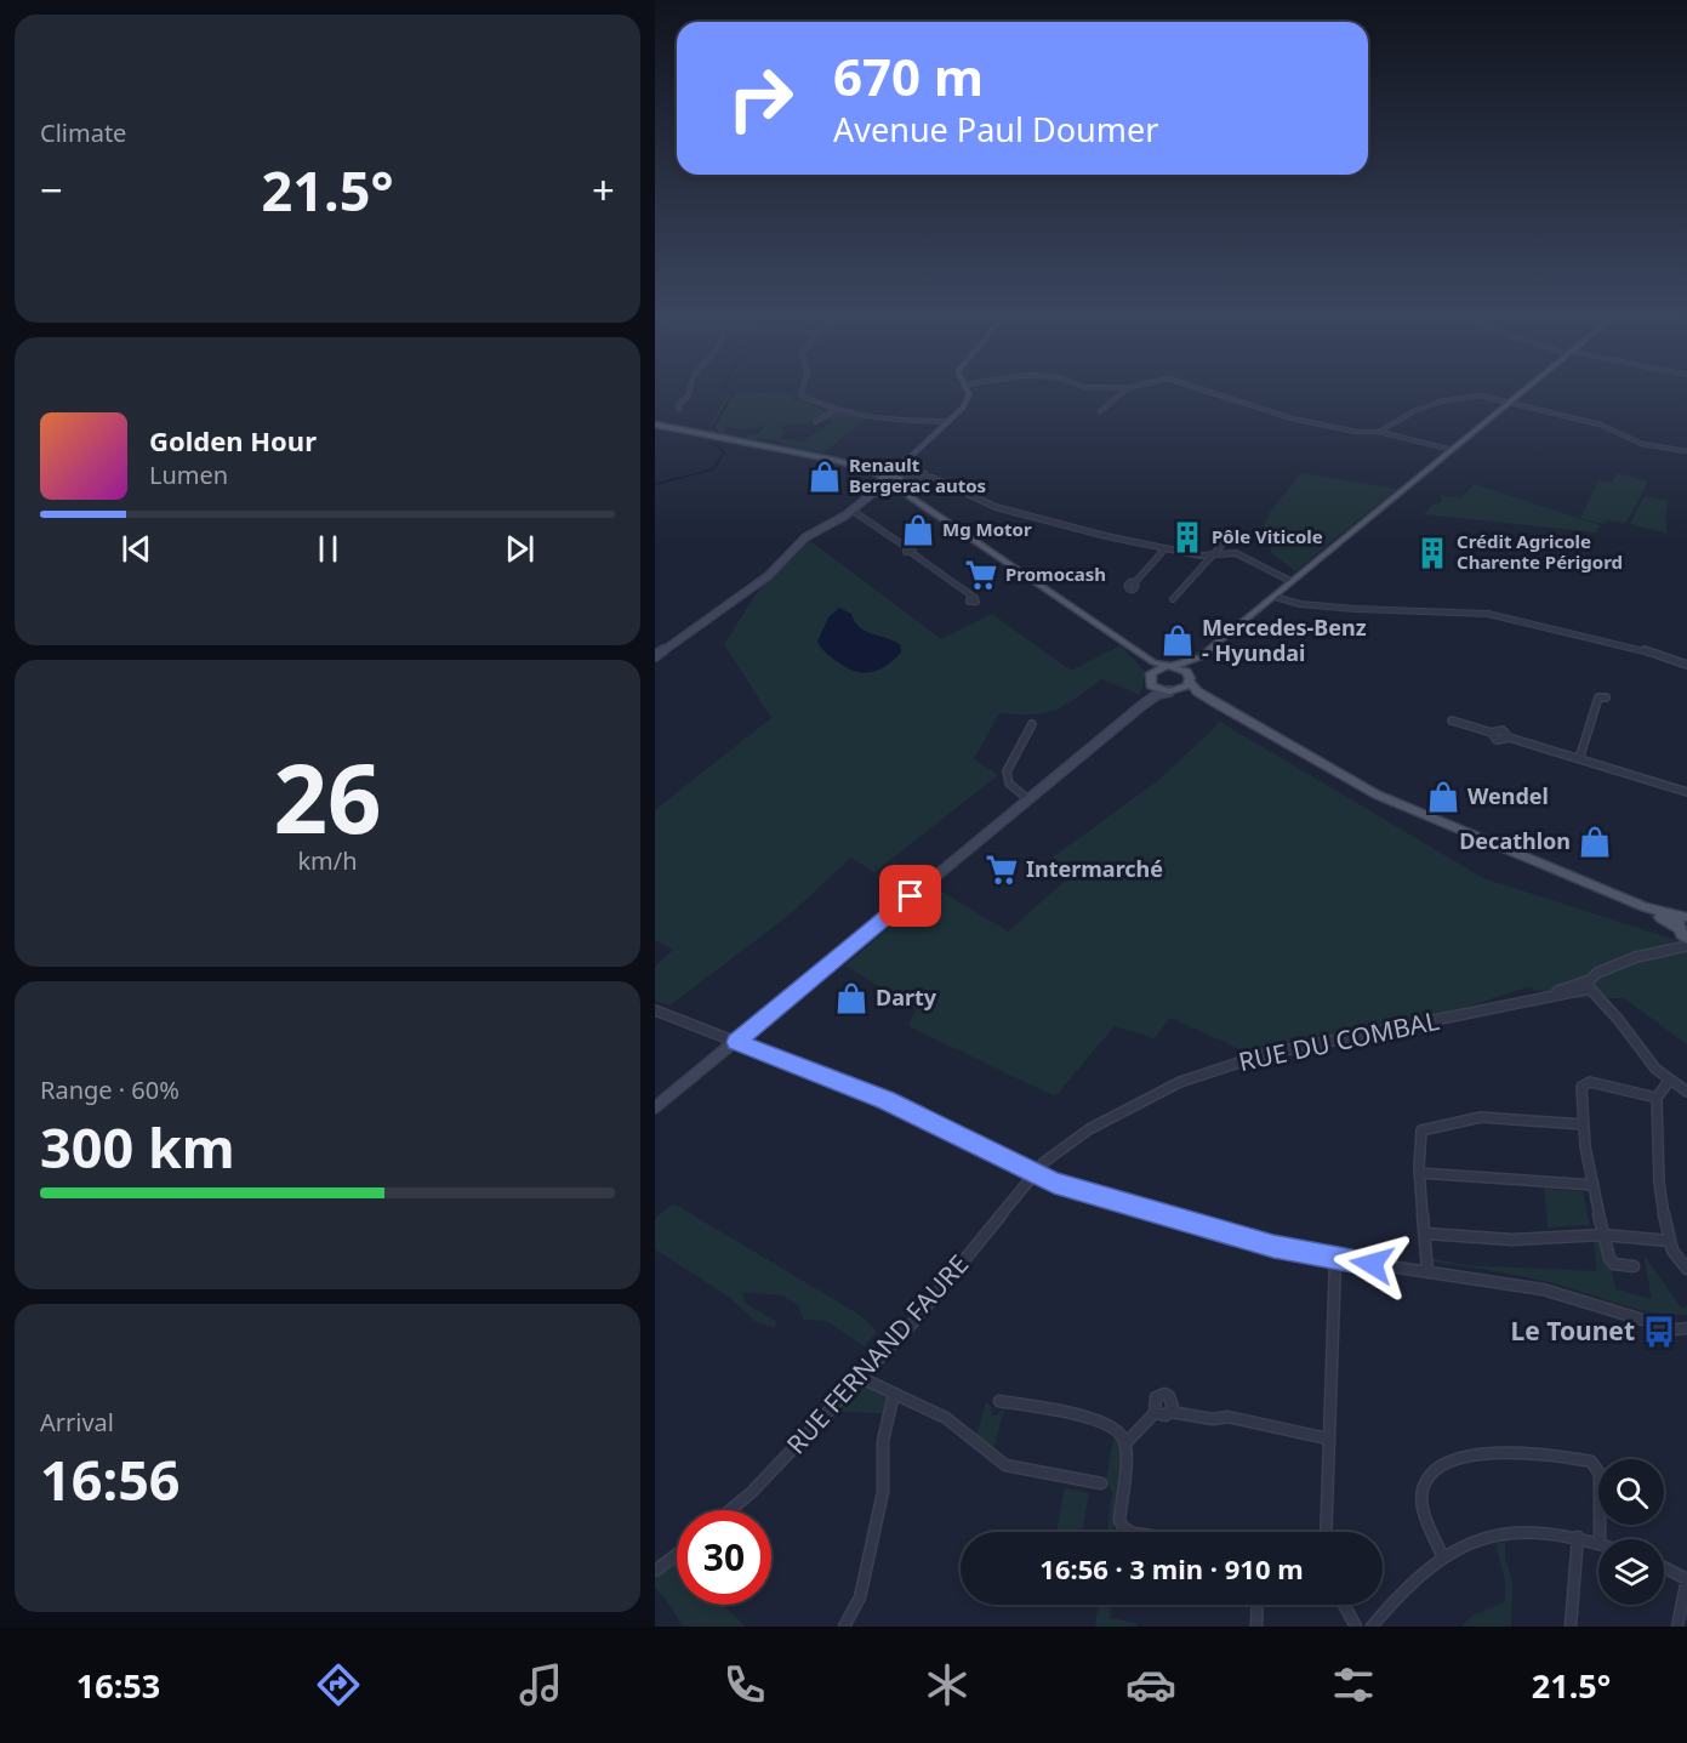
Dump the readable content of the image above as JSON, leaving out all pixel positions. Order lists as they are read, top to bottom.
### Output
{
  "streets": {
    "street": ["RUE DU COMBAL", "RUE FERNAND FAURE"]
  },
  "crossings": [
    ["RUE DU COMBAL", "RUE FERNAND FAURE"]
  ],
  "places": {
    "shop": [
      "Renault Bergerac autos",
      "Mg Motor",
      "Mercedes-Benz - Hyundai",
      "Wendel",
      "Decathlon",
      "Darty"
    ],
    "building": ["Pôle Viticole", "Crédit Agricole Charente Périgord"],
    "supermarket": ["Promocash", "Intermarché"],
    "bus stop": ["Le Tounet"]
  },
  "page": {
    "tile": [
      "Climate",
      ["26", "km/h"],
      ["Range · 60%", "300 km"],
      ["Arrival", "16:56"]
    ],
    "turn": ["670 m", "Avenue Paul Doumer"],
    "heat": ["−", "21.5°", "+"],
    "song": ["Golden Hour", "Lumen"],
    "limit": "30",
    "trip": "16:56 · 3 min · 910 m",
    "tabs": ["16:53", "21.5°"]
  }
}
